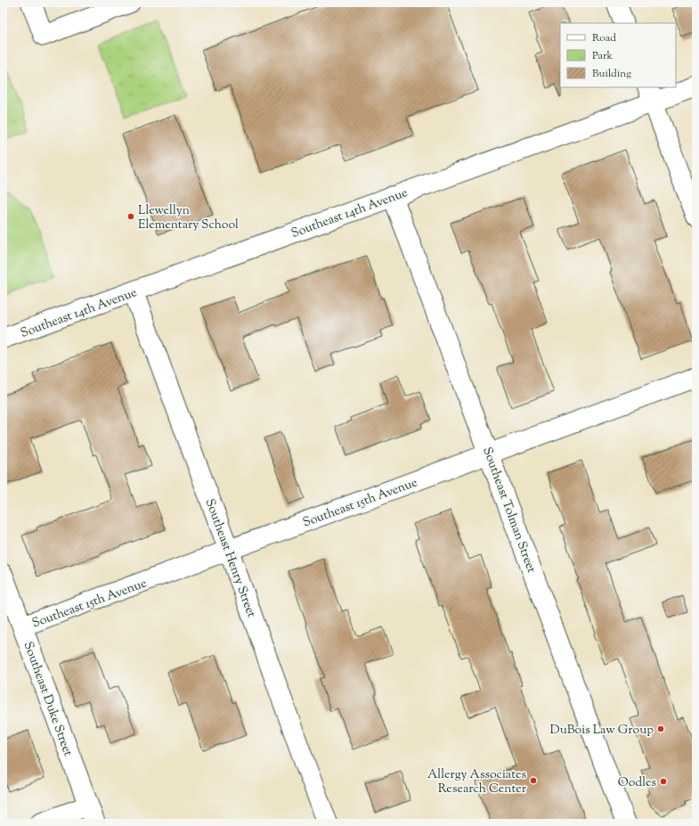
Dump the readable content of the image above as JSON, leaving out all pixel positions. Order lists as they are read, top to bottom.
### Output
{
  "streets": {
    "street": [
      "Southeast 14th Avenue",
      "Southeast 15th Avenue",
      "Southeast Tolman Street",
      "Southeast Henry Street",
      "Southeast Duke Street"
    ]
  },
  "crossings": [
    ["Southeast 14th Avenue", "Southeast Tolman Street"],
    ["Southeast 14th Avenue", "Southeast Henry Street"],
    ["Southeast 15th Avenue", "Southeast Tolman Street"],
    ["Southeast 15th Avenue", "Southeast Henry Street"],
    ["Southeast 15th Avenue", "Southeast Duke Street"]
  ],
  "places": [
    "Llewellyn Elementary School",
    "DuBois Law Group",
    "Allergy Associates Research Center",
    "Oodles"
  ],
  "legend": ["Road", "Park", "Building"]
}
